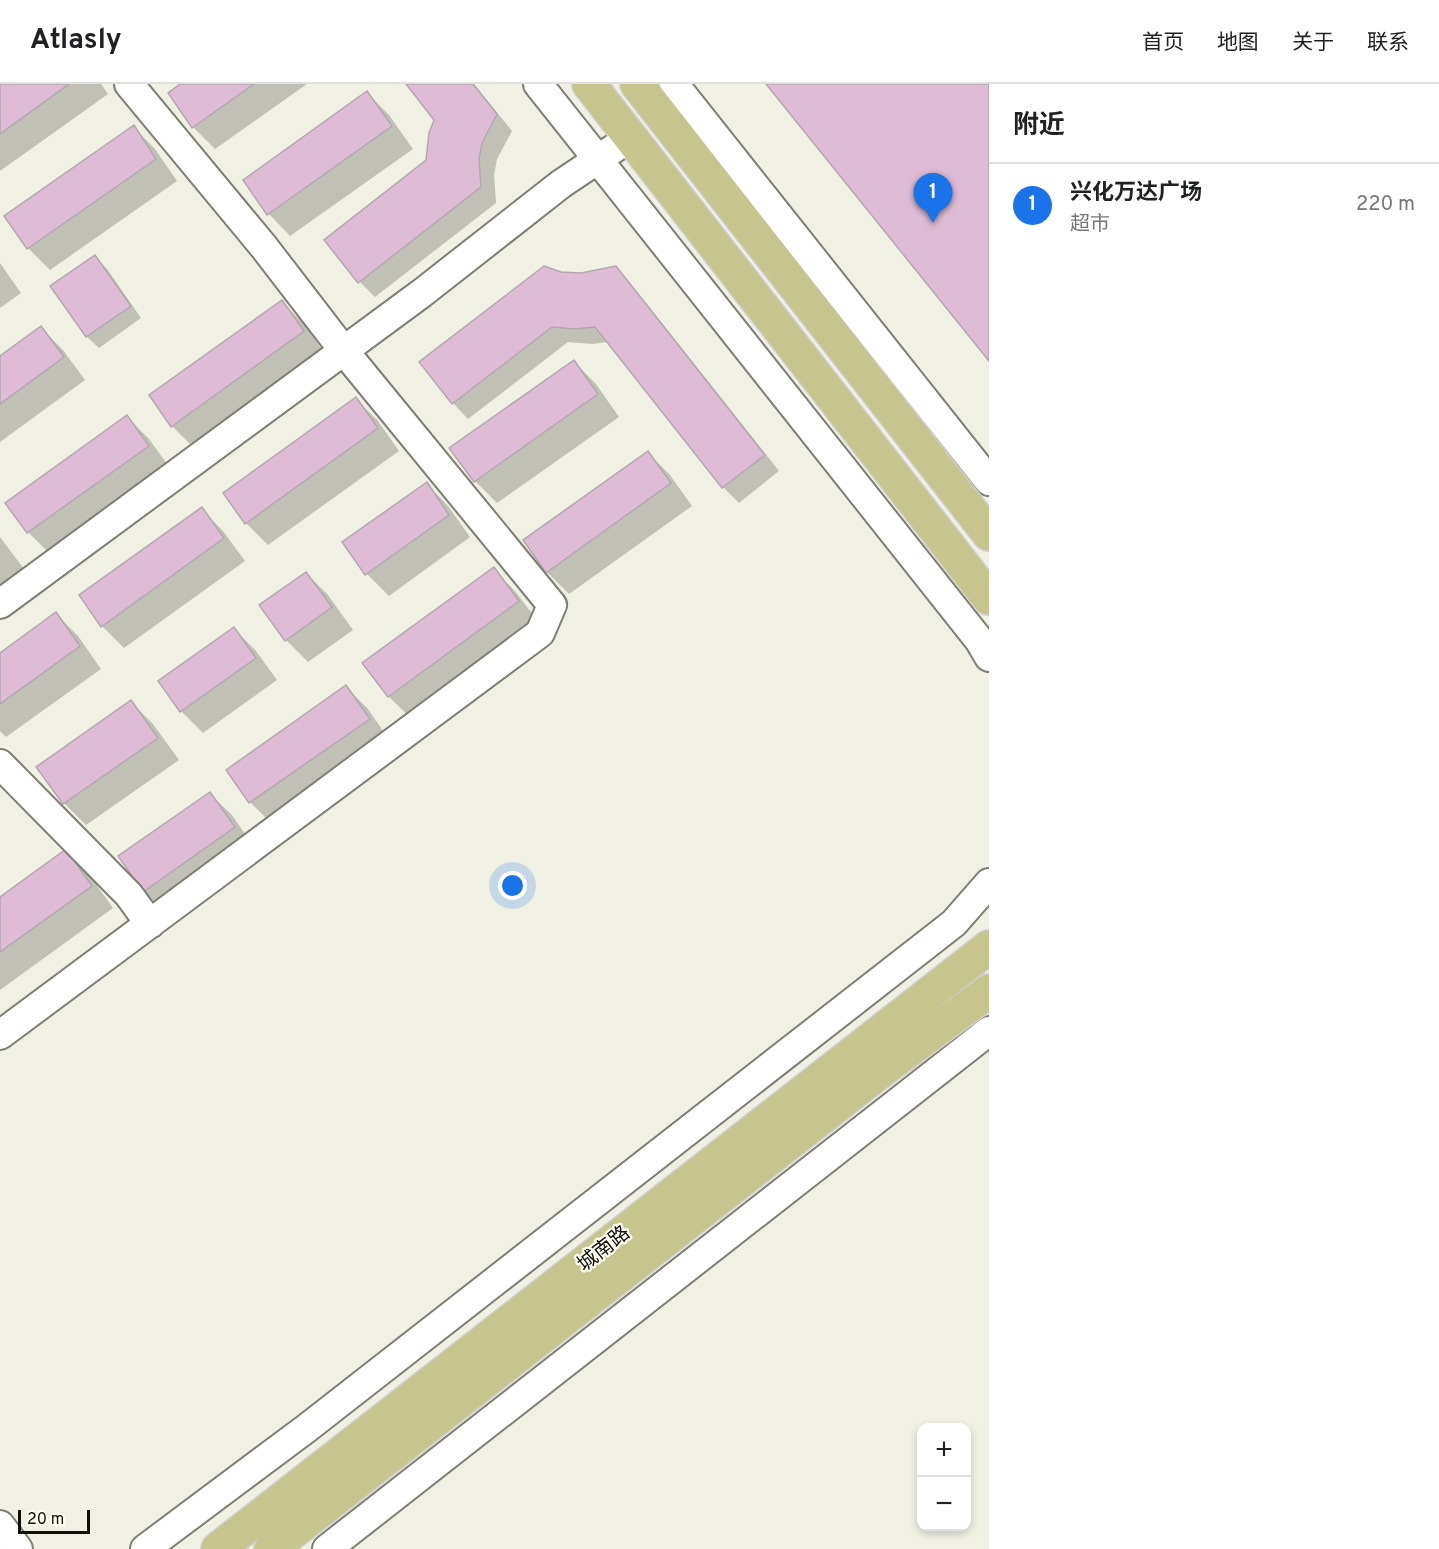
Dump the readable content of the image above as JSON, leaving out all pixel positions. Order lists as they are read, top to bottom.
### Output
{
  "streets": {
    "main road": ["城南路"]
  },
  "scale_bar": "20 m",
  "page": {
    "header": "Atlasly",
    "nav": [
      "首页",
      "地图",
      "关于",
      "联系"
    ],
    "heading": "附近",
    "list": [
      {
        "mark": "1",
        "name": "兴化万达广场",
        "note": "超市",
        "value": "220 m"
      }
    ],
    "pins": "1",
    "map_buttons": ["+", "−"],
    "scale": "20 m"
  }
}
